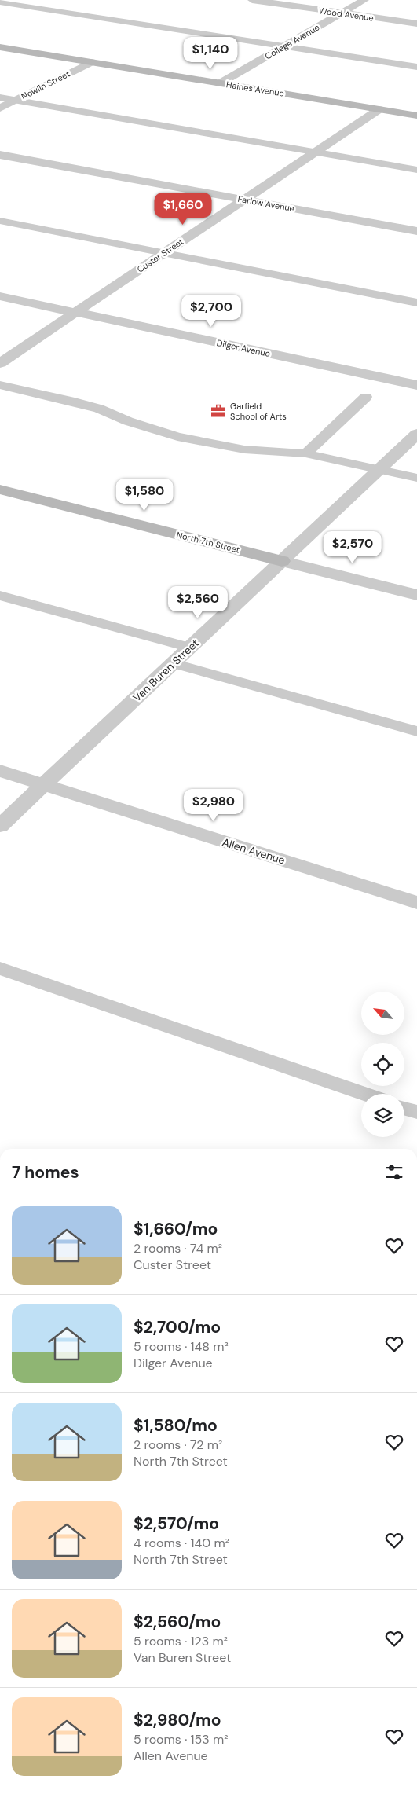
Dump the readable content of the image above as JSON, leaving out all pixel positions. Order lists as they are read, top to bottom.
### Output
{
  "streets": {
    "main road": ["Haines Avenue", "North 7th Street"],
    "street": [
      "Wood Avenue",
      "College Avenue",
      "Nowlin Street",
      "Farlow Avenue",
      "Custer Street",
      "Dilger Avenue",
      "Van Buren Street",
      "Allen Avenue"
    ]
  },
  "crossings": [
    ["Wood Avenue", "College Avenue"],
    ["College Avenue", "Haines Avenue"],
    ["Nowlin Street", "Haines Avenue"],
    ["Haines Avenue", "Custer Street"],
    ["Farlow Avenue", "Custer Street"],
    ["Custer Street", "Dilger Avenue"],
    ["North 7th Street", "Van Buren Street"],
    ["Van Buren Street", "Allen Avenue"]
  ],
  "places": {
    "office": ["Garfield School of Arts"]
  },
  "north": "top left",
  "page": {
    "price": [
      "$1,140",
      "$1,660",
      "$2,700",
      "$1,580",
      "$2,570",
      "$2,560",
      "$2,980"
    ],
    "heading": "7 homes",
    "list": [
      {
        "name": "$1,660/mo",
        "note": "2 rooms · 74 m² · Custer Street"
      },
      {
        "name": "$2,700/mo",
        "note": "5 rooms · 148 m² · Dilger Avenue"
      },
      {
        "name": "$1,580/mo",
        "note": "2 rooms · 72 m² · North 7th Street"
      },
      {
        "name": "$2,570/mo",
        "note": "4 rooms · 140 m² · North 7th Street"
      },
      {
        "name": "$2,560/mo",
        "note": "5 rooms · 123 m² · Van Buren Street"
      },
      {
        "name": "$2,980/mo",
        "note": "5 rooms · 153 m² · Allen Avenue"
      }
    ]
  }
}
